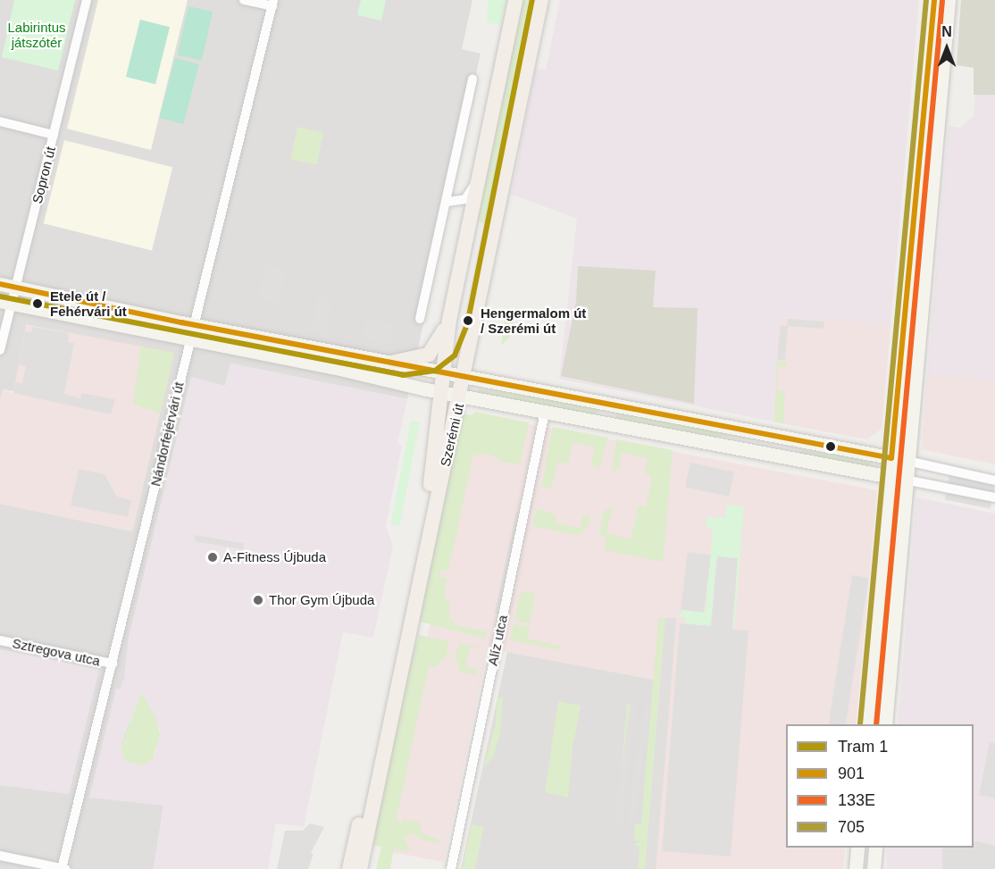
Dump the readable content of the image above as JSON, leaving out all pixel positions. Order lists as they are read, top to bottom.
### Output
{
  "streets": {
    "main road": ["Szerémi út"],
    "street": [
      "Sopron út",
      "Nándorfejérvári út",
      "Alíz utca",
      "Sztregova utca"
    ]
  },
  "crossings": [
    ["Nándorfejérvári út", "Sztregova utca"]
  ],
  "parks": ["Labirintus játszótér"],
  "places": [
    "Etele út / Fehérvári út",
    "Hengermalom út / Szerémi út",
    "A-Fitness Újbuda",
    "Thor Gym Újbuda"
  ],
  "lines": [
    "tram line 1",
    "transit line 901",
    "transit line 705",
    "transit line 133E"
  ],
  "legend": [
    "Tram 1",
    "901",
    "133E",
    "705"
  ],
  "north": "top"
}
